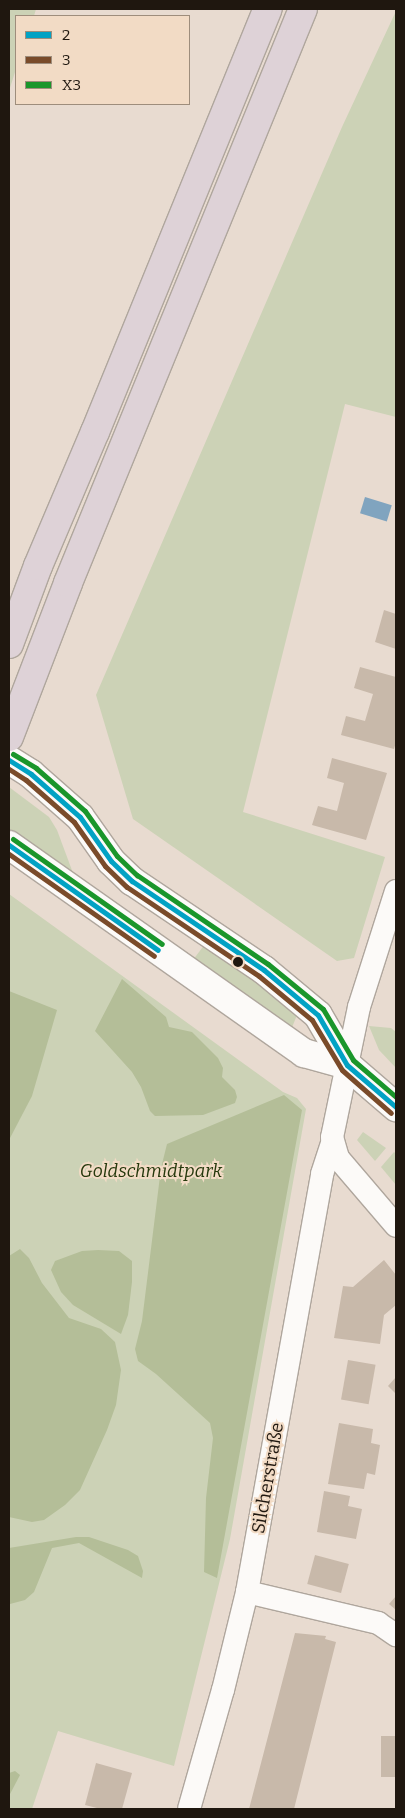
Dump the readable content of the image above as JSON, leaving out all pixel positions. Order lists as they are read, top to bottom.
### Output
{
  "streets": {
    "street": ["Silcherstraße"]
  },
  "parks": ["Goldschmidtpark"],
  "lines": ["transit line X3", "transit line 2", "transit line 3"],
  "legend": ["2", "3", "X3"]
}
